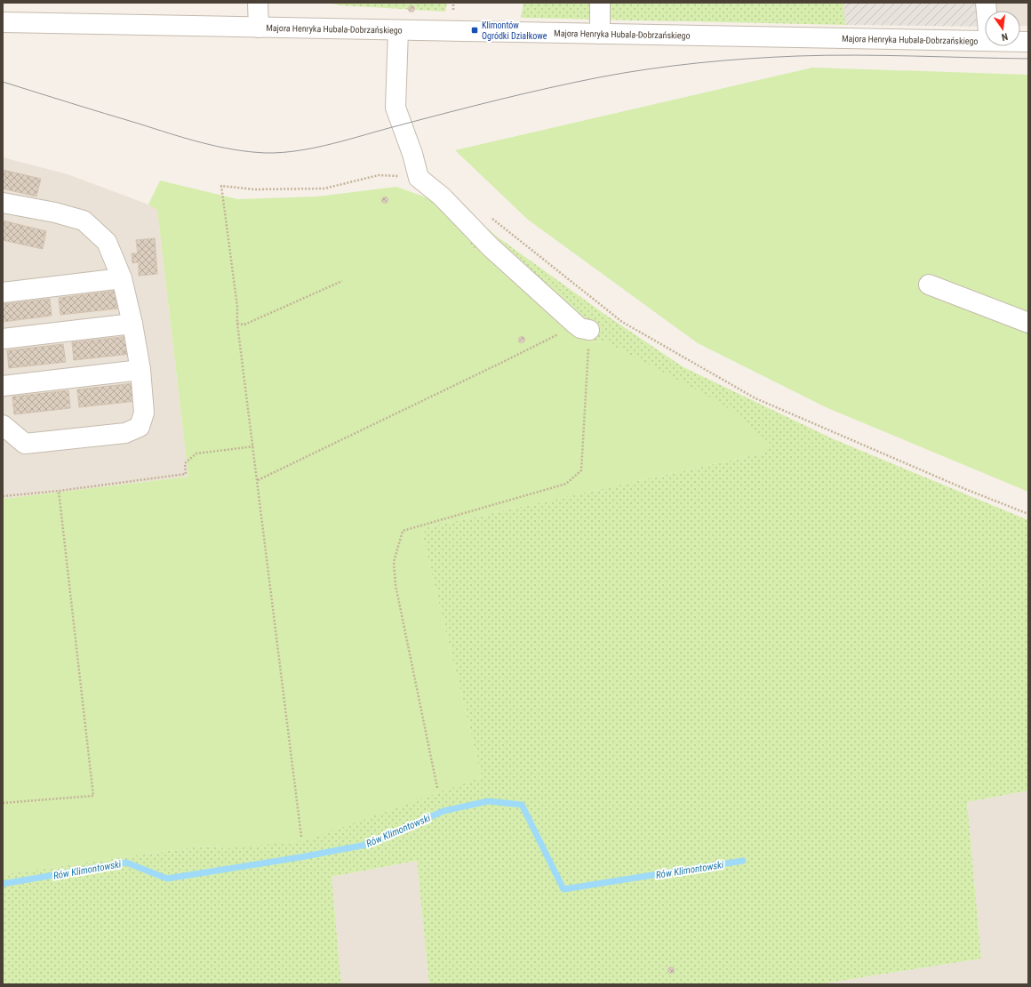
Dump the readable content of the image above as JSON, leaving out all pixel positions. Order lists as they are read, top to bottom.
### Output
{
  "streets": {
    "street": ["Majora Henryka Hubala-Dobrzańskiego"]
  },
  "water": ["Rów Klimontowski"],
  "places": {
    "transit": ["Klimontów Ogródki Działkowe"]
  },
  "north": "bottom"
}
